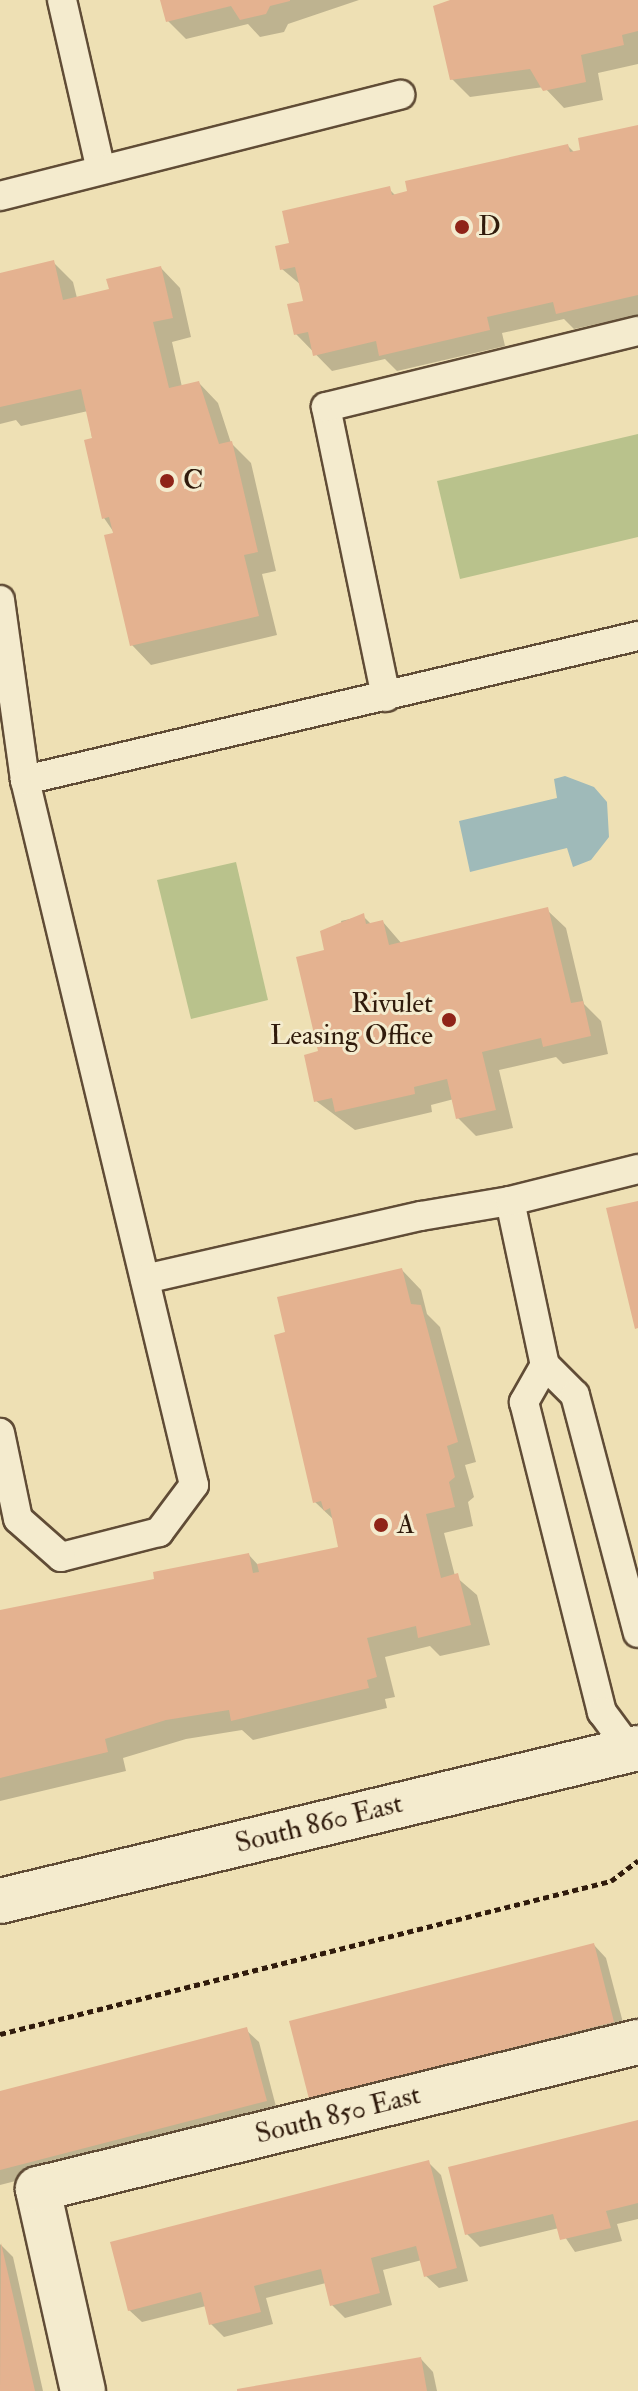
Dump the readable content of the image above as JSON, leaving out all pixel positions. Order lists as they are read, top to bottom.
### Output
{
  "streets": {
    "street": ["South 860 East", "South 850 East"]
  },
  "places": [
    "D",
    "C",
    "Rivulet Leasing Office",
    "A"
  ]
}
